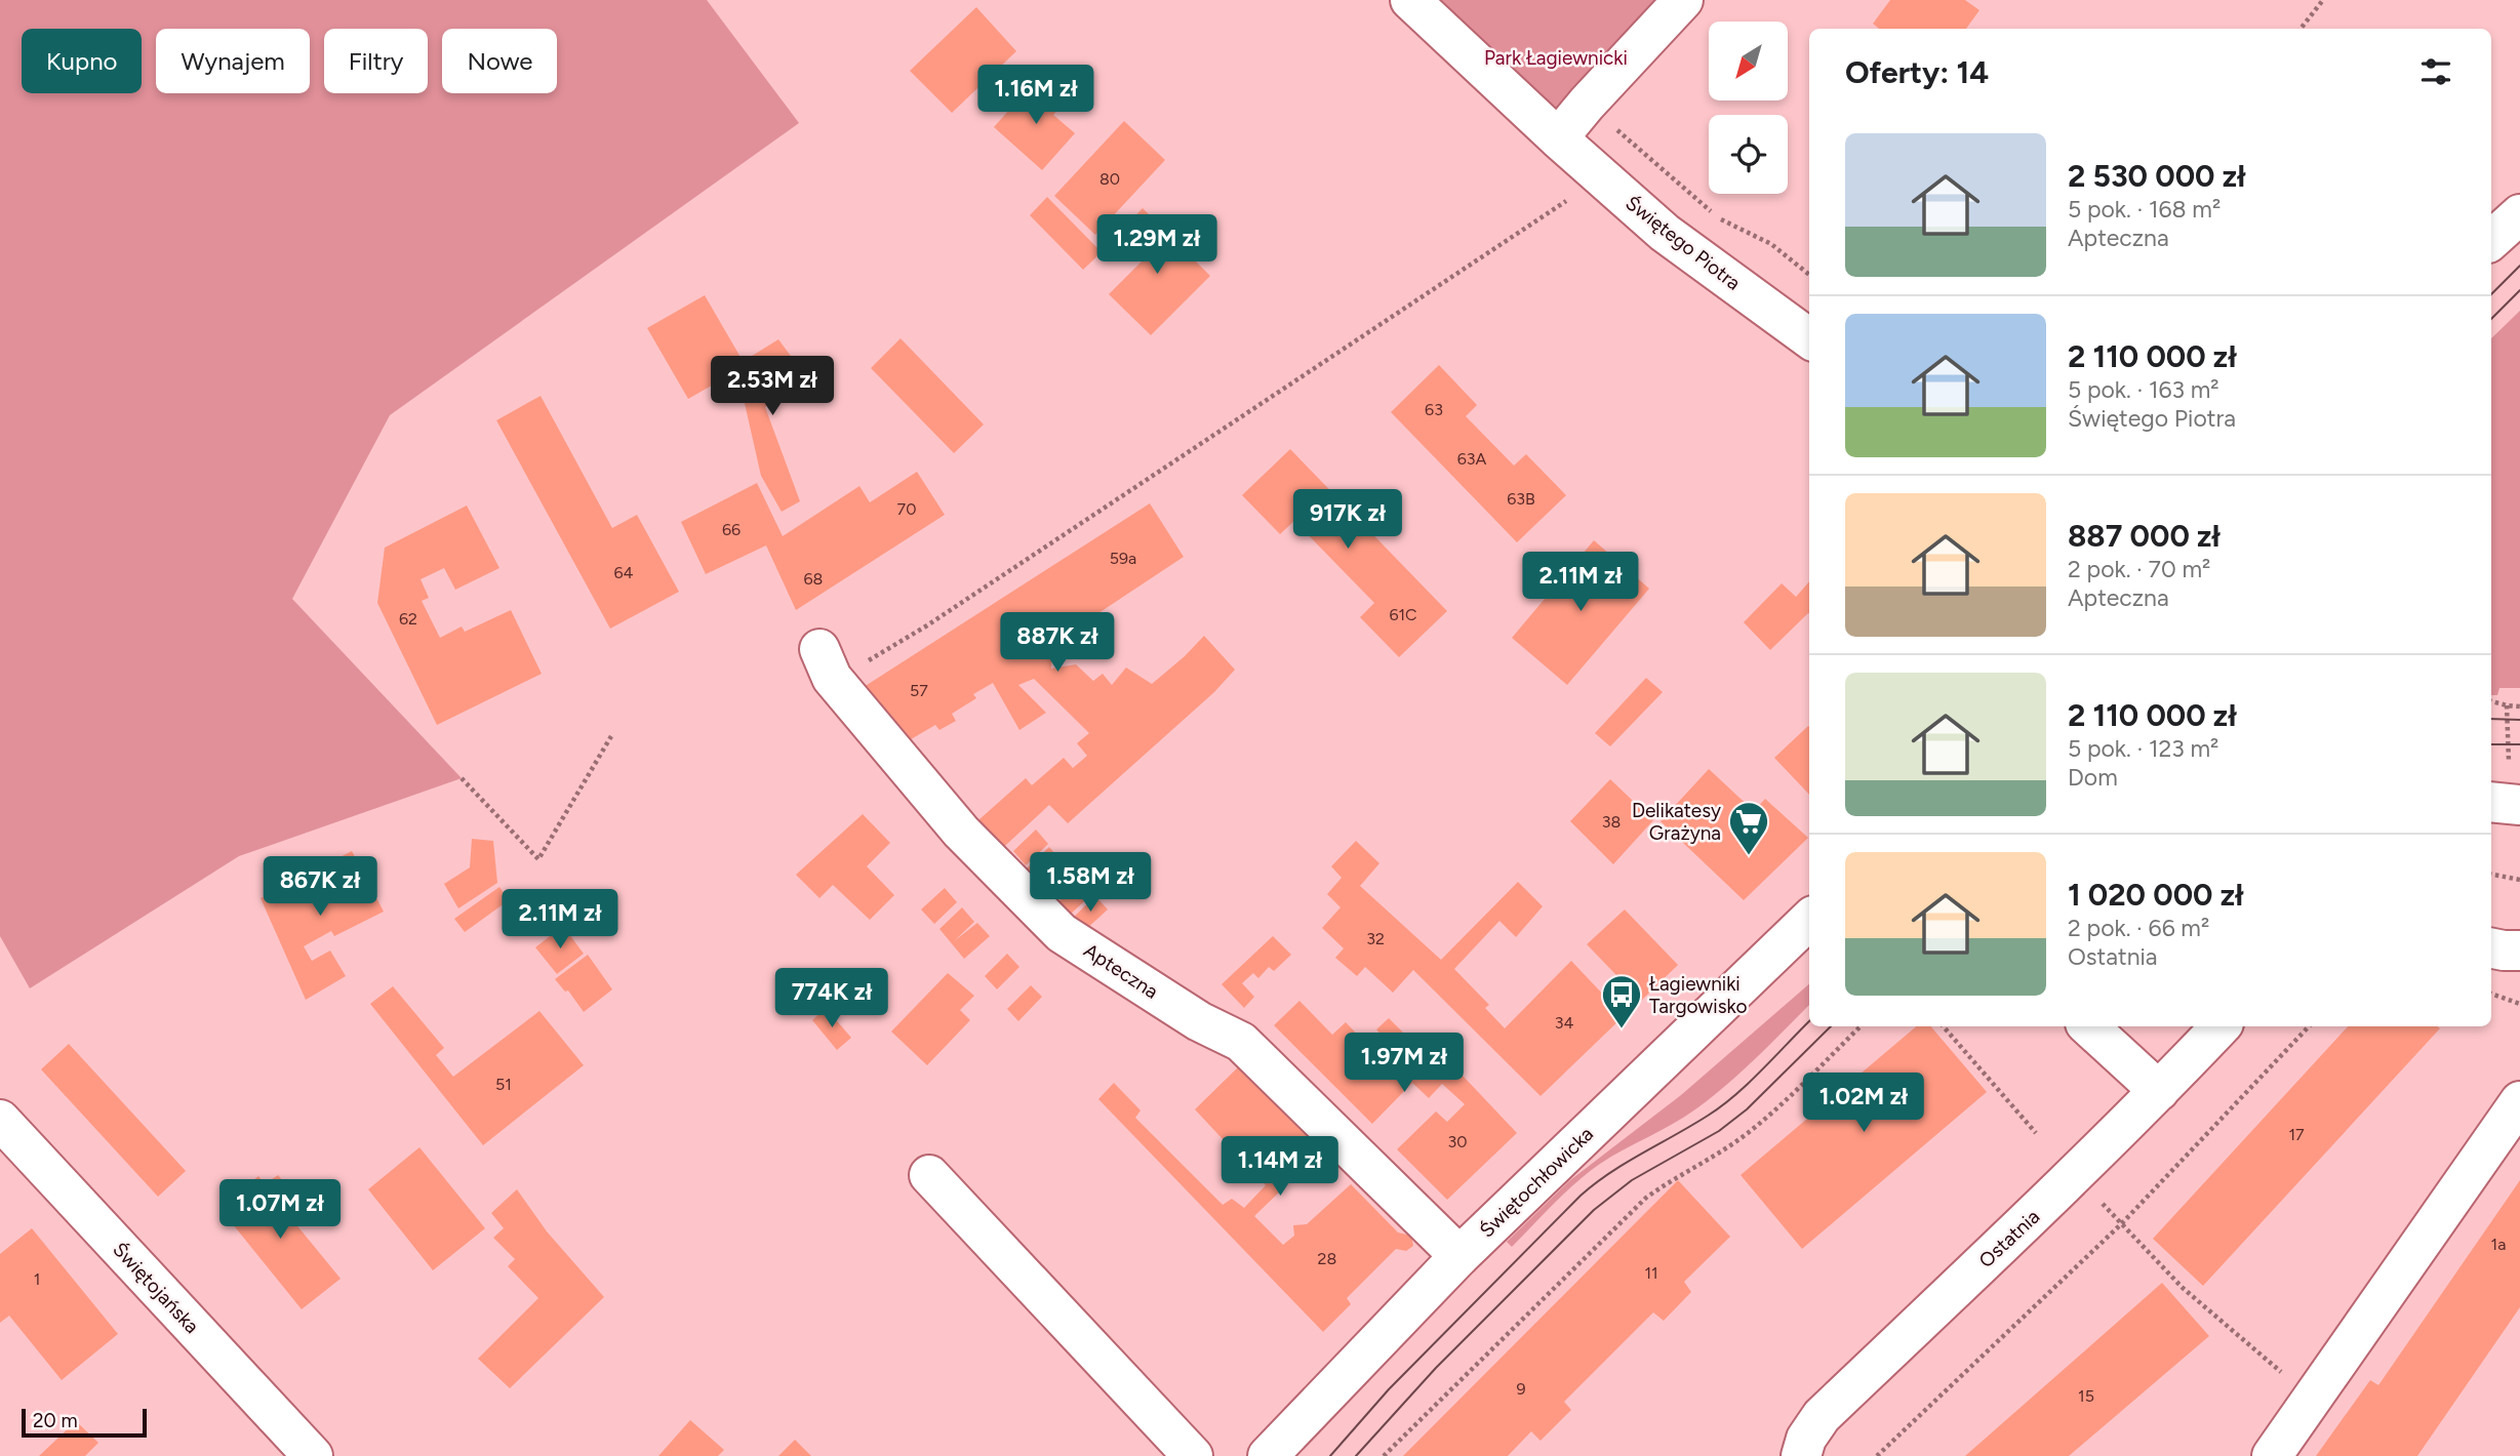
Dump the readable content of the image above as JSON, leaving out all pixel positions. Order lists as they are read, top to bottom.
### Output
{
  "streets": {
    "street": [
      "Świętego Piotra",
      "Apteczna",
      "Świętochłowicka",
      "Ostatnia",
      "Świętojańska"
    ]
  },
  "crossings": [
    ["Apteczna", "Świętochłowicka"]
  ],
  "parks": ["Park Łagiewnicki"],
  "places": {
    "supermarket": ["Delikatesy Grażyna"],
    "bus stop": ["Łagiewniki Targowisko"]
  },
  "house_numbers": [
    "80",
    "63",
    "63A",
    "63B",
    "70",
    "66",
    "59a",
    "64",
    "68",
    "61C",
    "62",
    "57",
    "38",
    "32",
    "34",
    "51",
    "17",
    "30",
    "1a",
    "28",
    "11",
    "1",
    "9",
    "15"
  ],
  "scale_bar": "20 m",
  "north": "bottom left",
  "page": {
    "chip": [
      "Kupno",
      "Wynajem",
      "Filtry",
      "Nowe"
    ],
    "heading": "Oferty: 14",
    "price": [
      "1.16M zł",
      "1.29M zł",
      "2.53M zł",
      "917K zł",
      "2.11M zł",
      "887K zł",
      "1.58M zł",
      "867K zł",
      "2.11M zł",
      "774K zł",
      "1.97M zł",
      "1.02M zł",
      "1.14M zł",
      "1.07M zł"
    ],
    "list": [
      {
        "name": "2 530 000 zł",
        "note": "5 pok. · 168 m² · Apteczna"
      },
      {
        "name": "2 110 000 zł",
        "note": "5 pok. · 163 m² · Świętego Piotra"
      },
      {
        "name": "887 000 zł",
        "note": "2 pok. · 70 m² · Apteczna"
      },
      {
        "name": "2 110 000 zł",
        "note": "5 pok. · 123 m² · Dom"
      },
      {
        "name": "1 020 000 zł",
        "note": "2 pok. · 66 m² · Ostatnia"
      }
    ],
    "scale": "20 m"
  }
}
